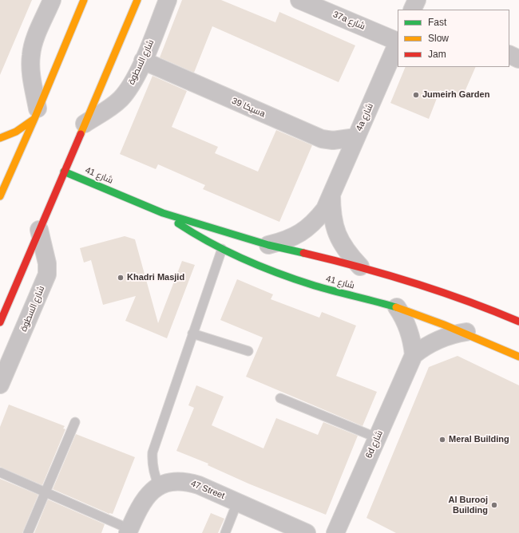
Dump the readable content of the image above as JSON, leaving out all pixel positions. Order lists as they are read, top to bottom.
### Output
{
  "streets": {
    "street": [
      "37a شارع",
      "شارع السطوة",
      "سيكا 39a",
      "4a شارع",
      "شارع 41",
      "6d شارع",
      "47 Street"
    ]
  },
  "crossings": [
    ["شارع السطوة", "سيكا 39a"],
    ["سيكا 39a", "4a شارع"],
    ["4a شارع", "شارع 41"],
    ["شارع 41", "6d شارع"]
  ],
  "places": [
    "Jumeirh Garden",
    "Khadri Masjid",
    "Meral Building",
    "Al Burooj Building"
  ],
  "legend": ["Fast", "Slow", "Jam"]
}
